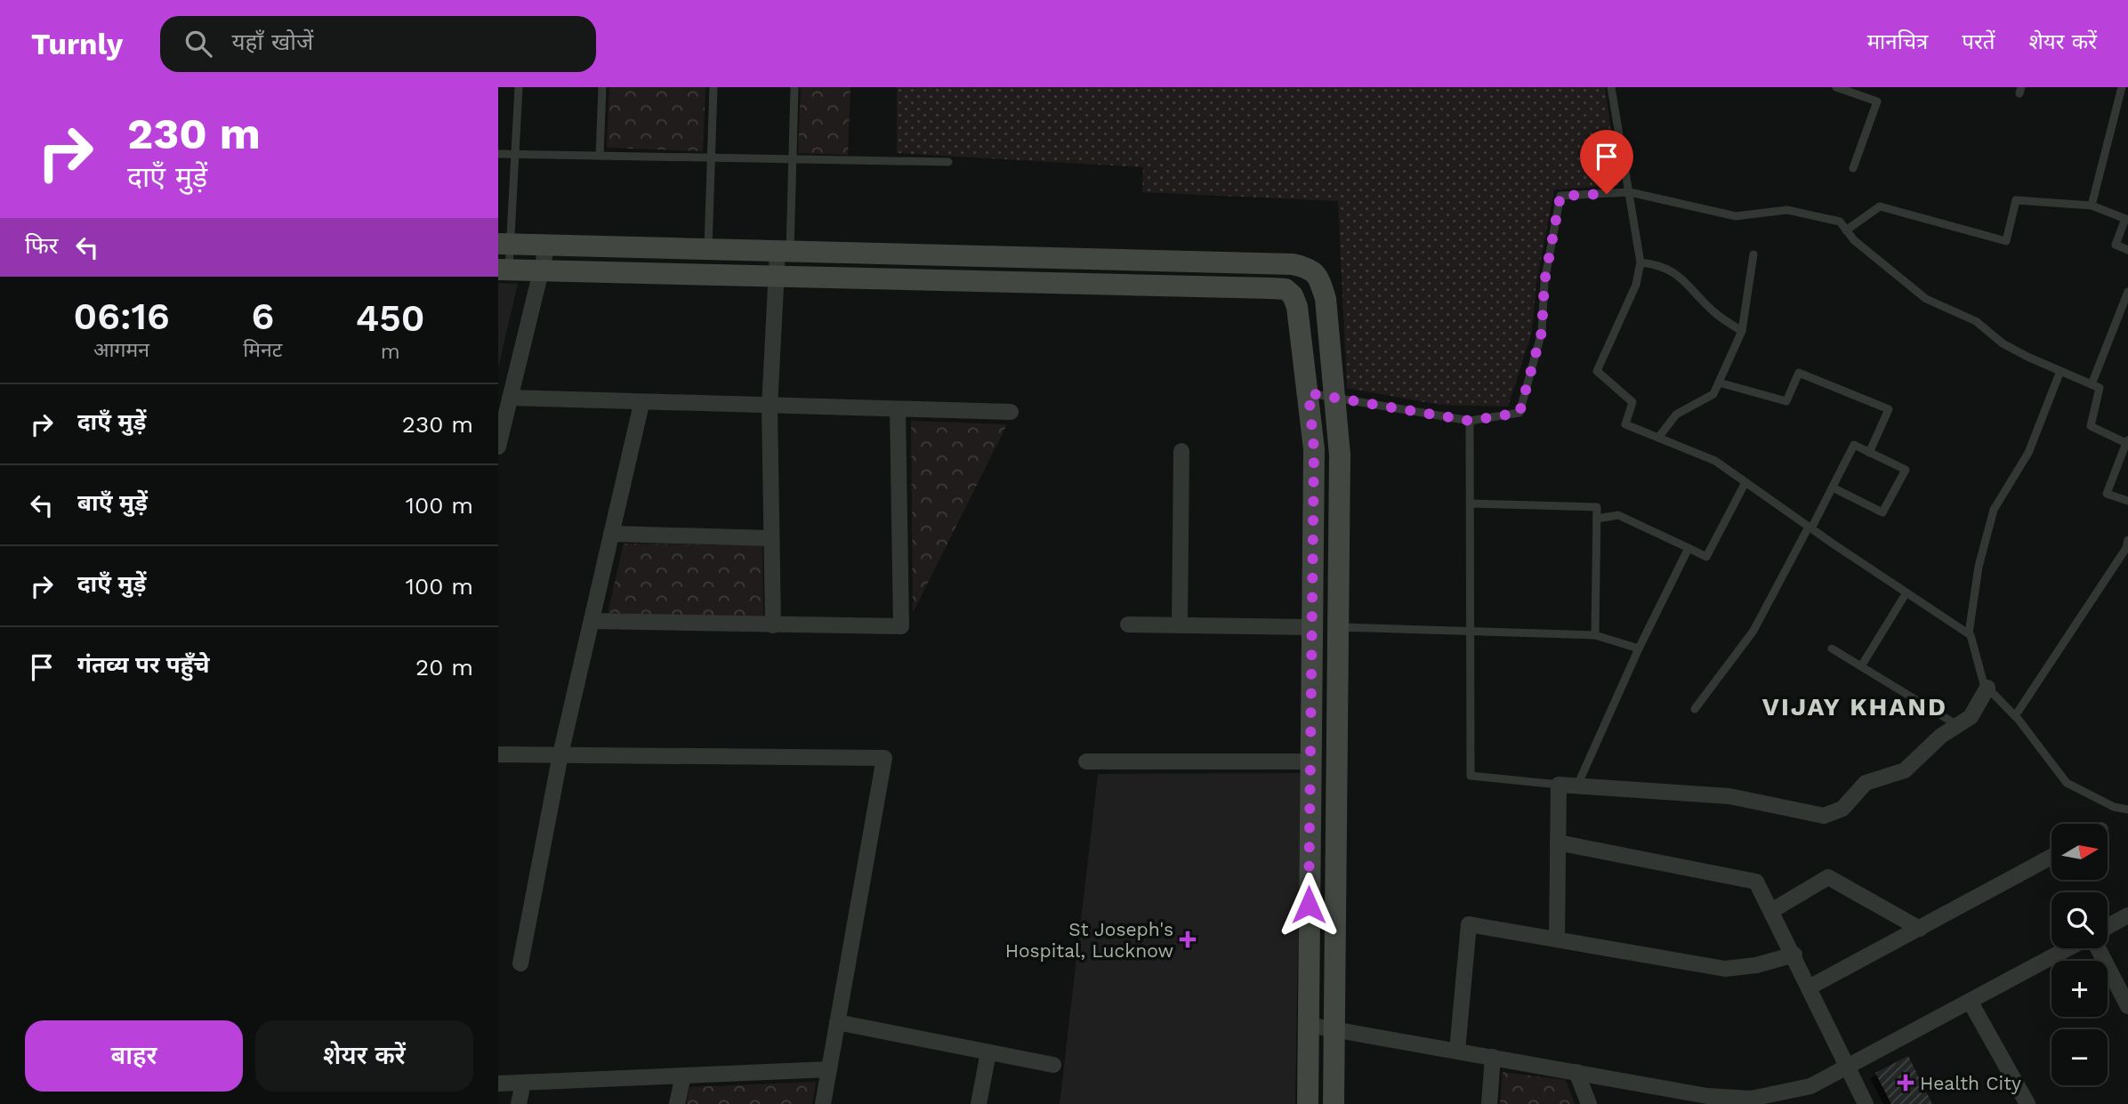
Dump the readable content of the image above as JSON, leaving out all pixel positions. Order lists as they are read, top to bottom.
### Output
{
  "districts": ["VIJAY KHAND"],
  "places": {
    "health": ["St Joseph's Hospital, Lucknow", "Health City"]
  },
  "north": "right",
  "page": {
    "header": "Turnly",
    "search": "यहाँ खोजें",
    "nav": ["मानचित्र", "परतें", "शेयर करें"],
    "turn": ["230 m", "दाएँ मुड़ें"],
    "then": "फिर",
    "eta": [
      "06:16",
      "आगमन",
      "6",
      "मिनट",
      "450",
      "m"
    ],
    "list": [
      {
        "name": "दाएँ मुड़ें",
        "value": "230 m"
      },
      {
        "name": "बाएँ मुड़ें",
        "value": "100 m"
      },
      {
        "name": "दाएँ मुड़ें",
        "value": "100 m"
      },
      {
        "name": "गंतव्य पर पहुँचे",
        "value": "20 m"
      }
    ],
    "map_buttons": ["+", "−"],
    "buttons": ["बाहर", "शेयर करें"]
  }
}
